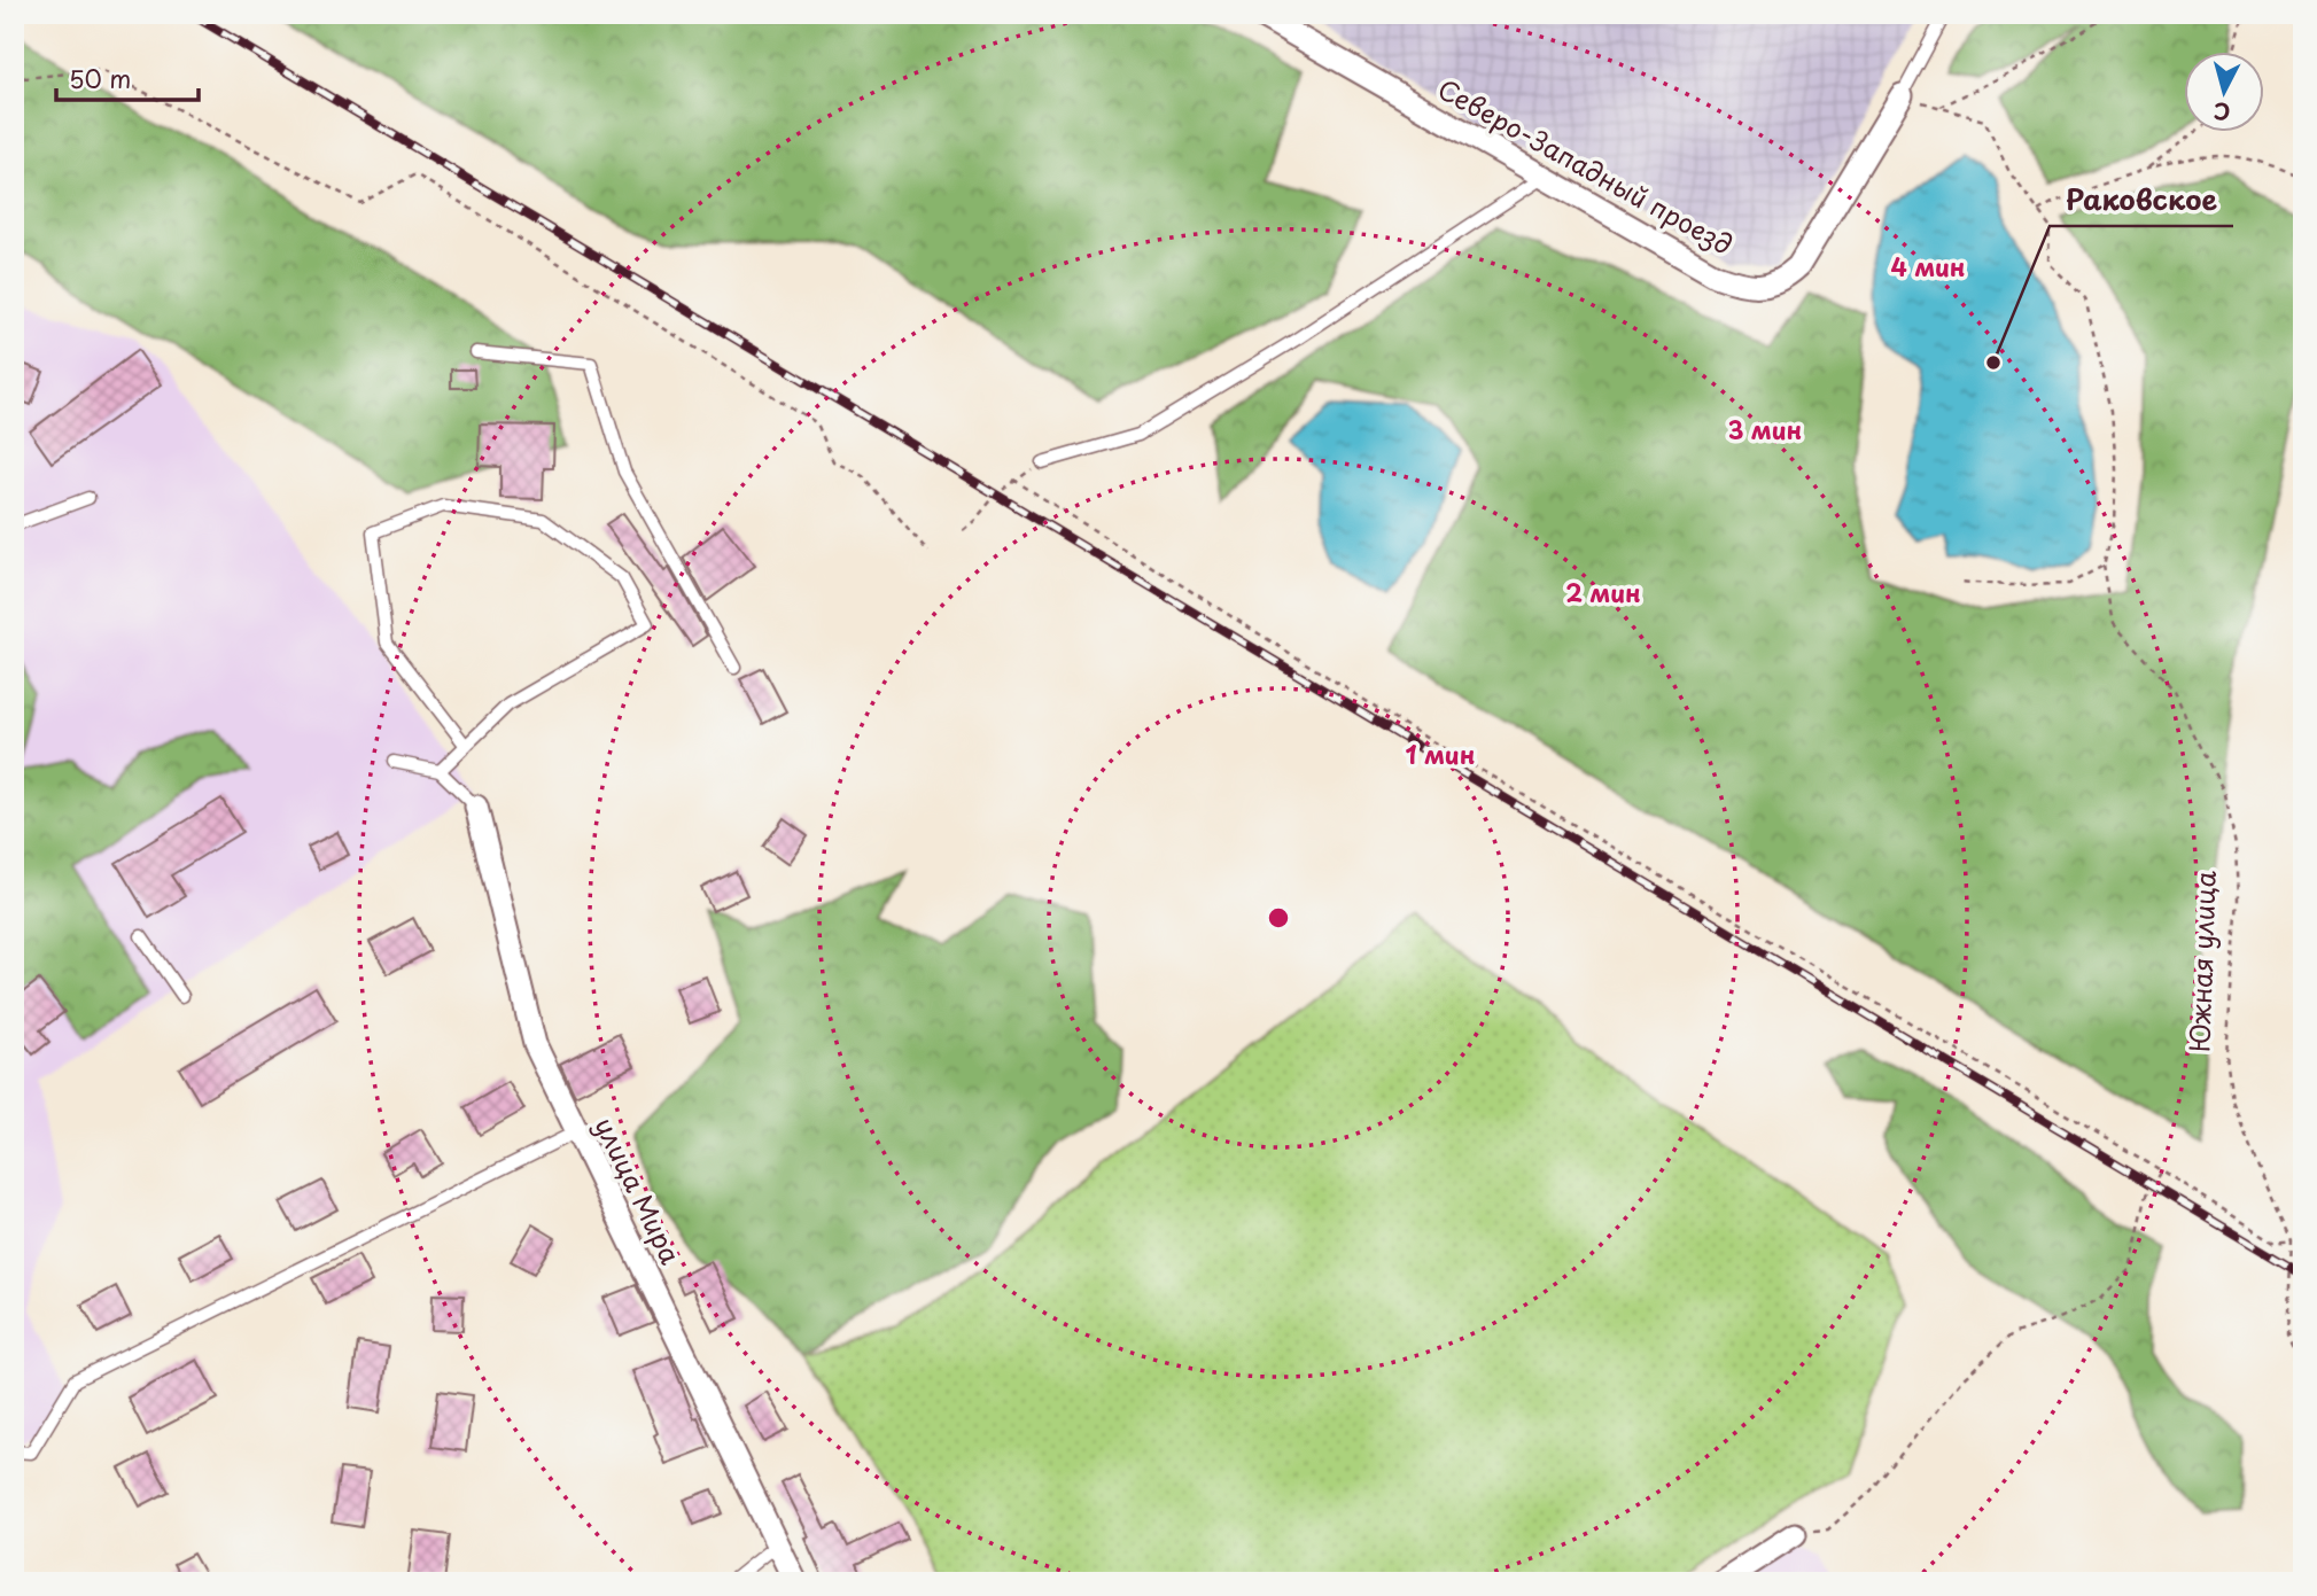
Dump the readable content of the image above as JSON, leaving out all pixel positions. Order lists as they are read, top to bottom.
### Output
{
  "streets": {
    "street": ["Северо-Западный проезд", "улица Мира"],
    "path": ["Южная улица"]
  },
  "places": ["Раковское"],
  "scale_bar": "50 m",
  "north": "bottom",
  "rings": [
    "4 мин",
    "3 мин",
    "2 мин",
    "1 мин"
  ]
}
